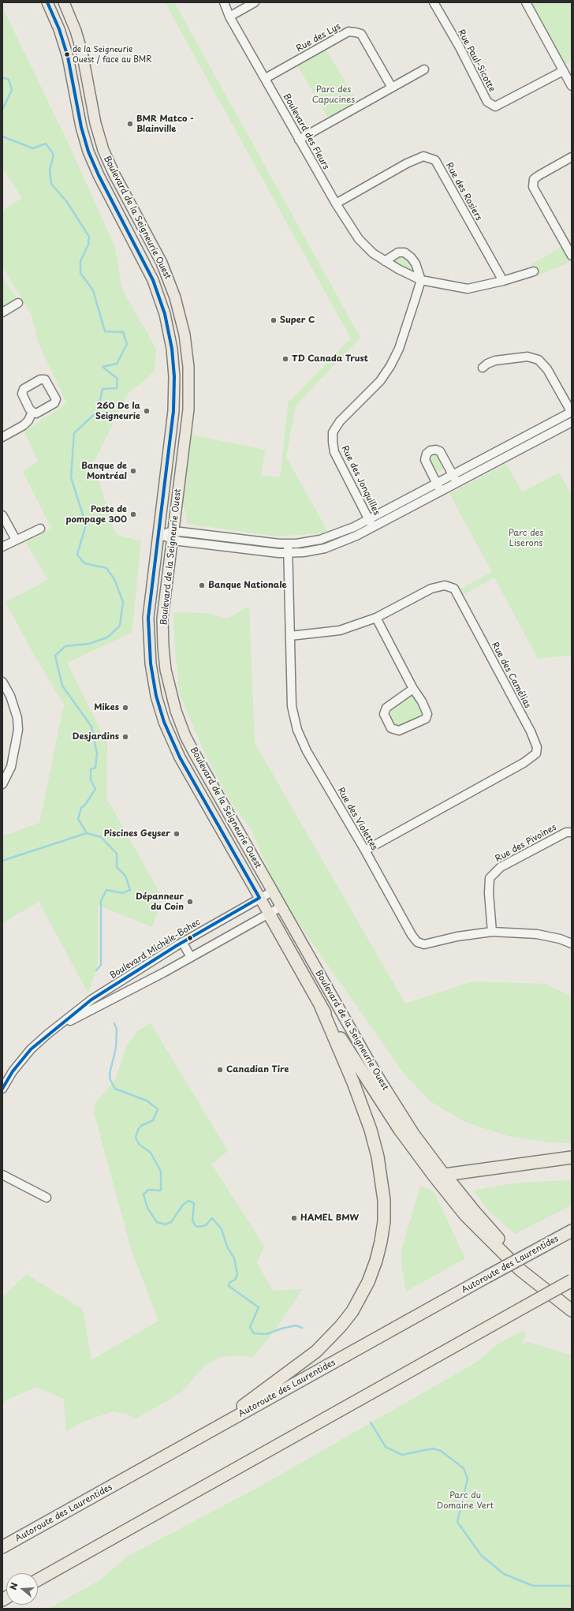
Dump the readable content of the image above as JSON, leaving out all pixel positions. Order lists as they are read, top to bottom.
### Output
{
  "streets": {
    "highway": ["Autoroute des Laurentides"],
    "main road": ["Boulevard de la Seigneurie Ouest"],
    "street": [
      "Rue des Lys",
      "Rue Paul-Sicotte",
      "Boulevard des Fleurs",
      "Rue des Rosiers",
      "Rue des Jonquilles",
      "Rue des Camélias",
      "Rue des Violettes",
      "Rue des Pivoines",
      "Boulevard Michèle-Bohec"
    ]
  },
  "crossings": [
    ["Rue des Lys", "Boulevard des Fleurs"],
    ["Boulevard des Fleurs", "Rue des Rosiers"],
    ["Boulevard des Fleurs", "Rue des Jonquilles"],
    ["Boulevard de la Seigneurie Ouest", "Boulevard Michèle-Bohec"],
    ["Rue des Camélias", "Rue des Violettes"],
    ["Rue des Violettes", "Rue des Pivoines"]
  ],
  "parks": ["Parc des Capucines", "Parc des Liserons", "Parc du Domaine Vert"],
  "places": [
    "de la Seigneurie Ouest / face au BMR",
    "BMR Matco - Blainville",
    "Super C",
    "TD Canada Trust",
    "260 De la Seigneurie",
    "Banque de Montréal",
    "Poste de pompage 300",
    "Banque Nationale",
    "Mikes",
    "Desjardins",
    "Piscines Geyser",
    "Dépanneur du Coin",
    "Canadian Tire",
    "HAMEL BMW"
  ],
  "north": "left"
}
